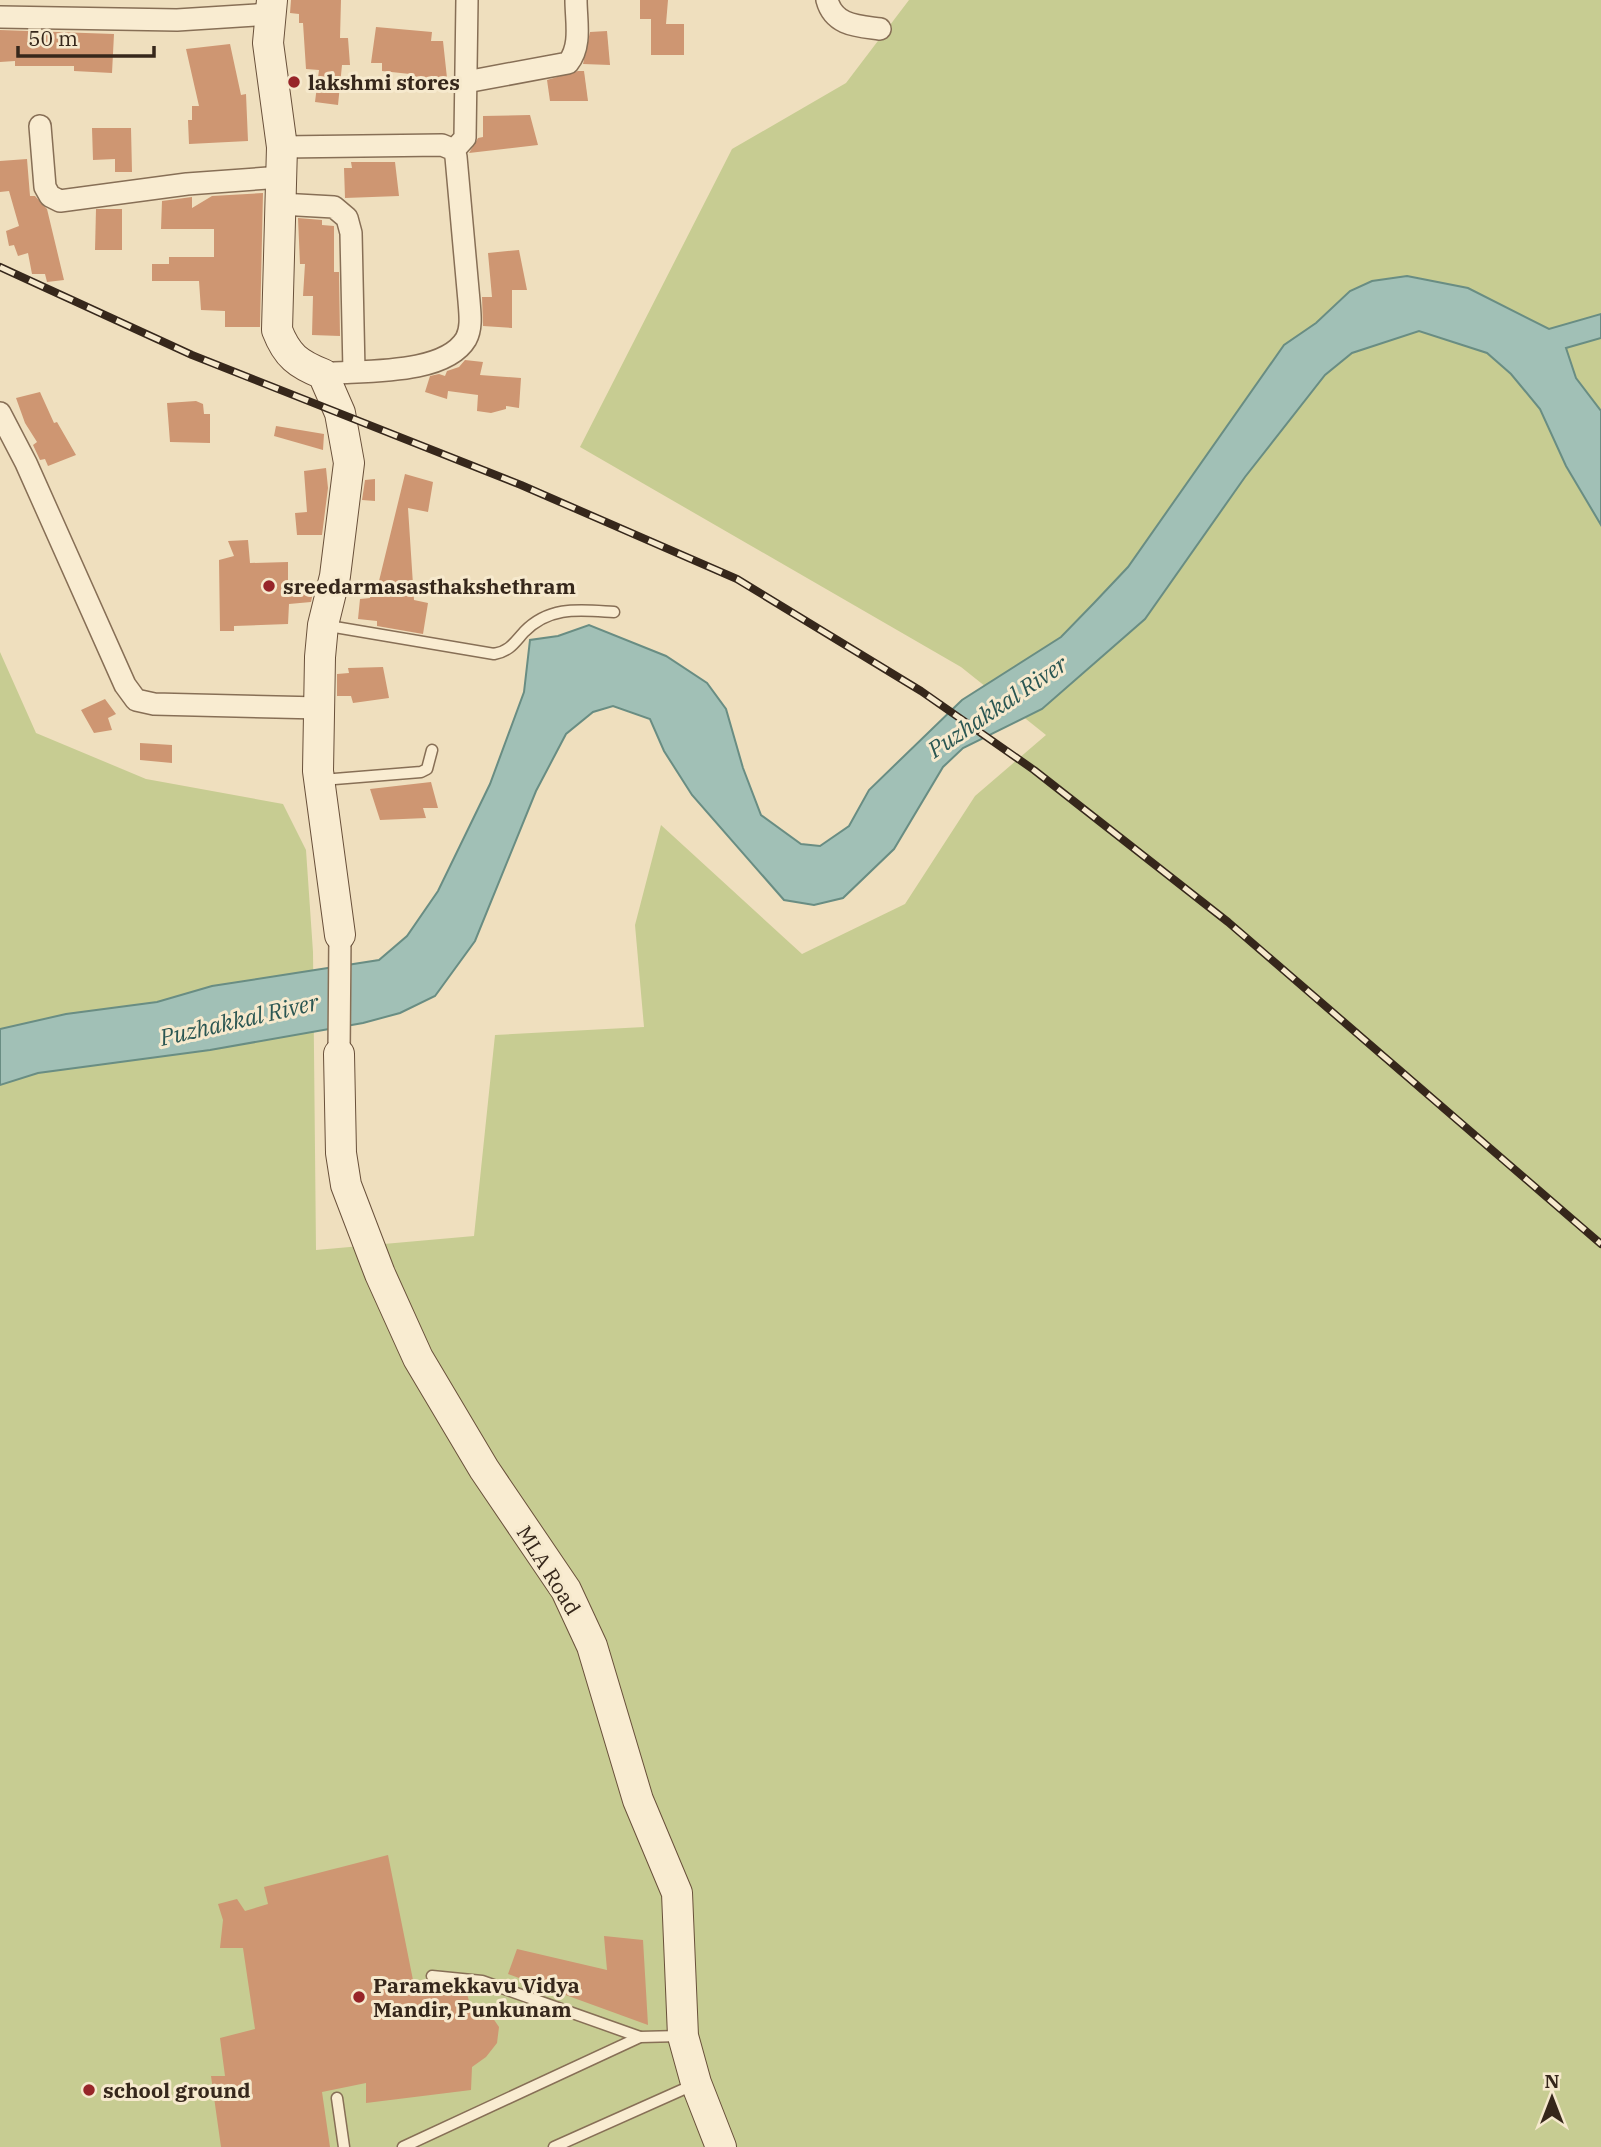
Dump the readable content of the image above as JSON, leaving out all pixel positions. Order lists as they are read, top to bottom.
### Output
{
  "streets": {
    "street": ["MLA Road"]
  },
  "water": ["Puzhakkal River"],
  "places": [
    "lakshmi stores",
    "sreedarmasasthakshethram",
    "Paramekkavu Vidya Mandir, Punkunam",
    "school ground"
  ],
  "scale_bar": "50 m",
  "north": "top"
}
